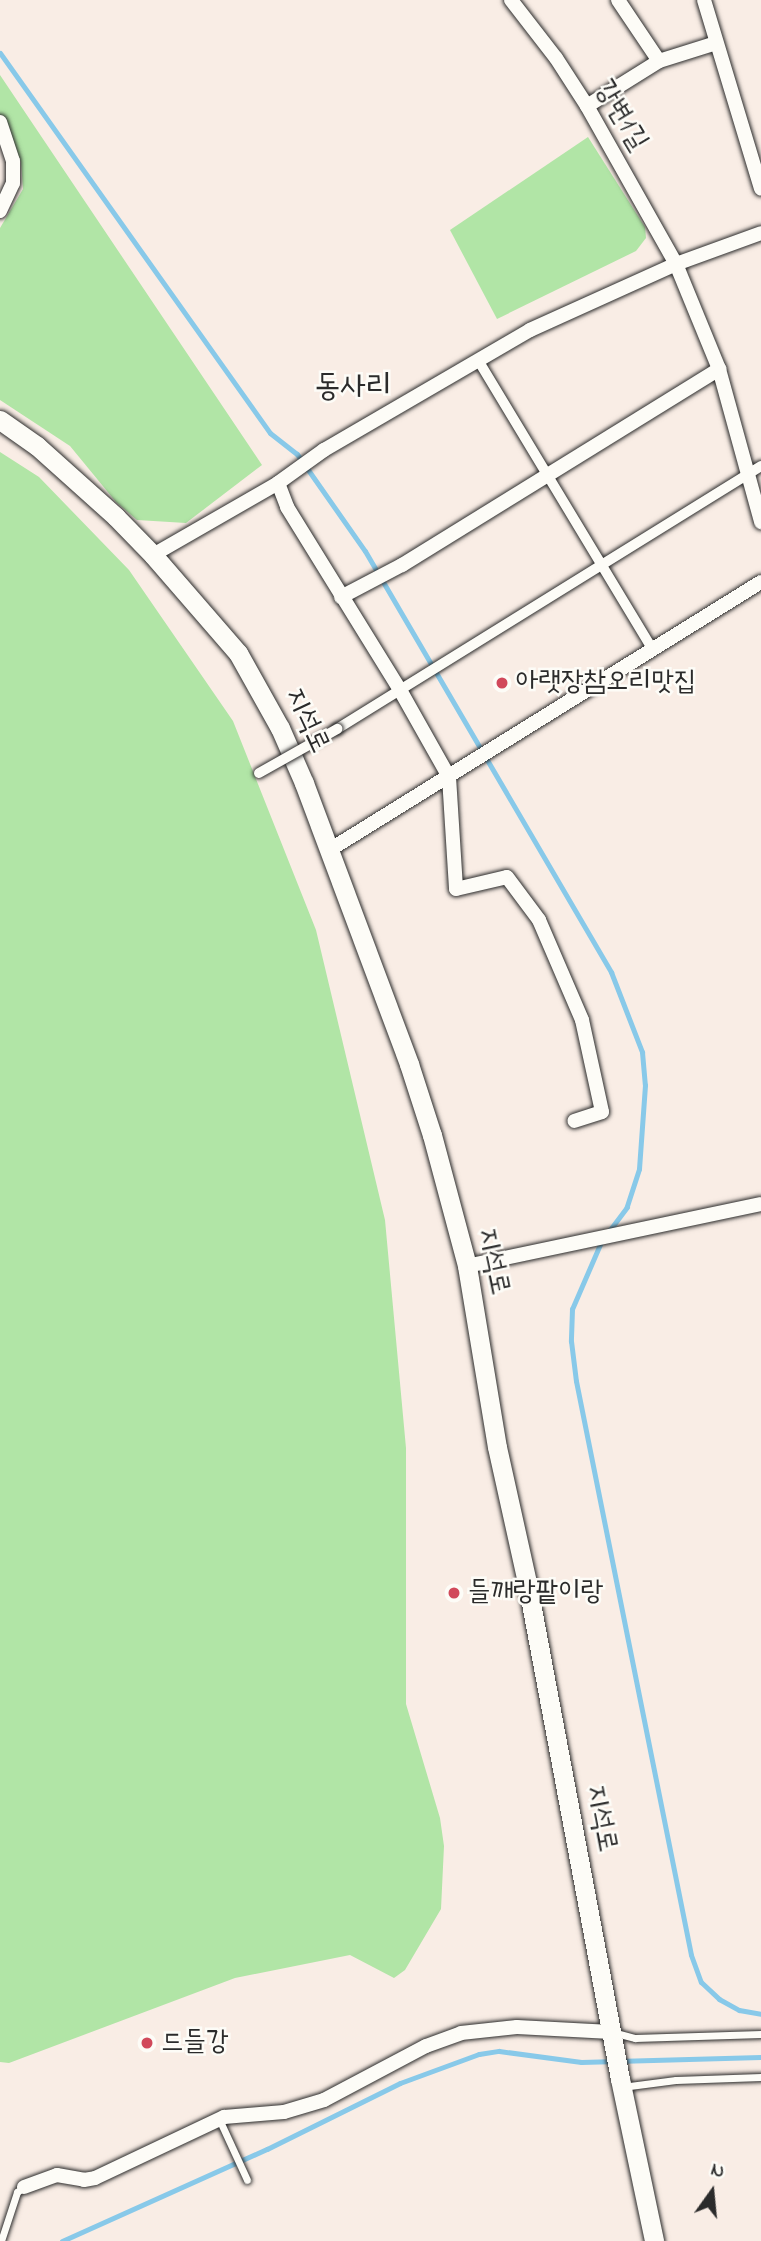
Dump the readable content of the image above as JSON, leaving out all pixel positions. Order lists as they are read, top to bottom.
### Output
{
  "streets": {
    "main road": ["지석로"],
    "street": ["강변1길"]
  },
  "districts": ["동사리"],
  "places": ["아랫장참오리맛집", "들깨랑팥이랑", "드들강"],
  "north": "top"
}
